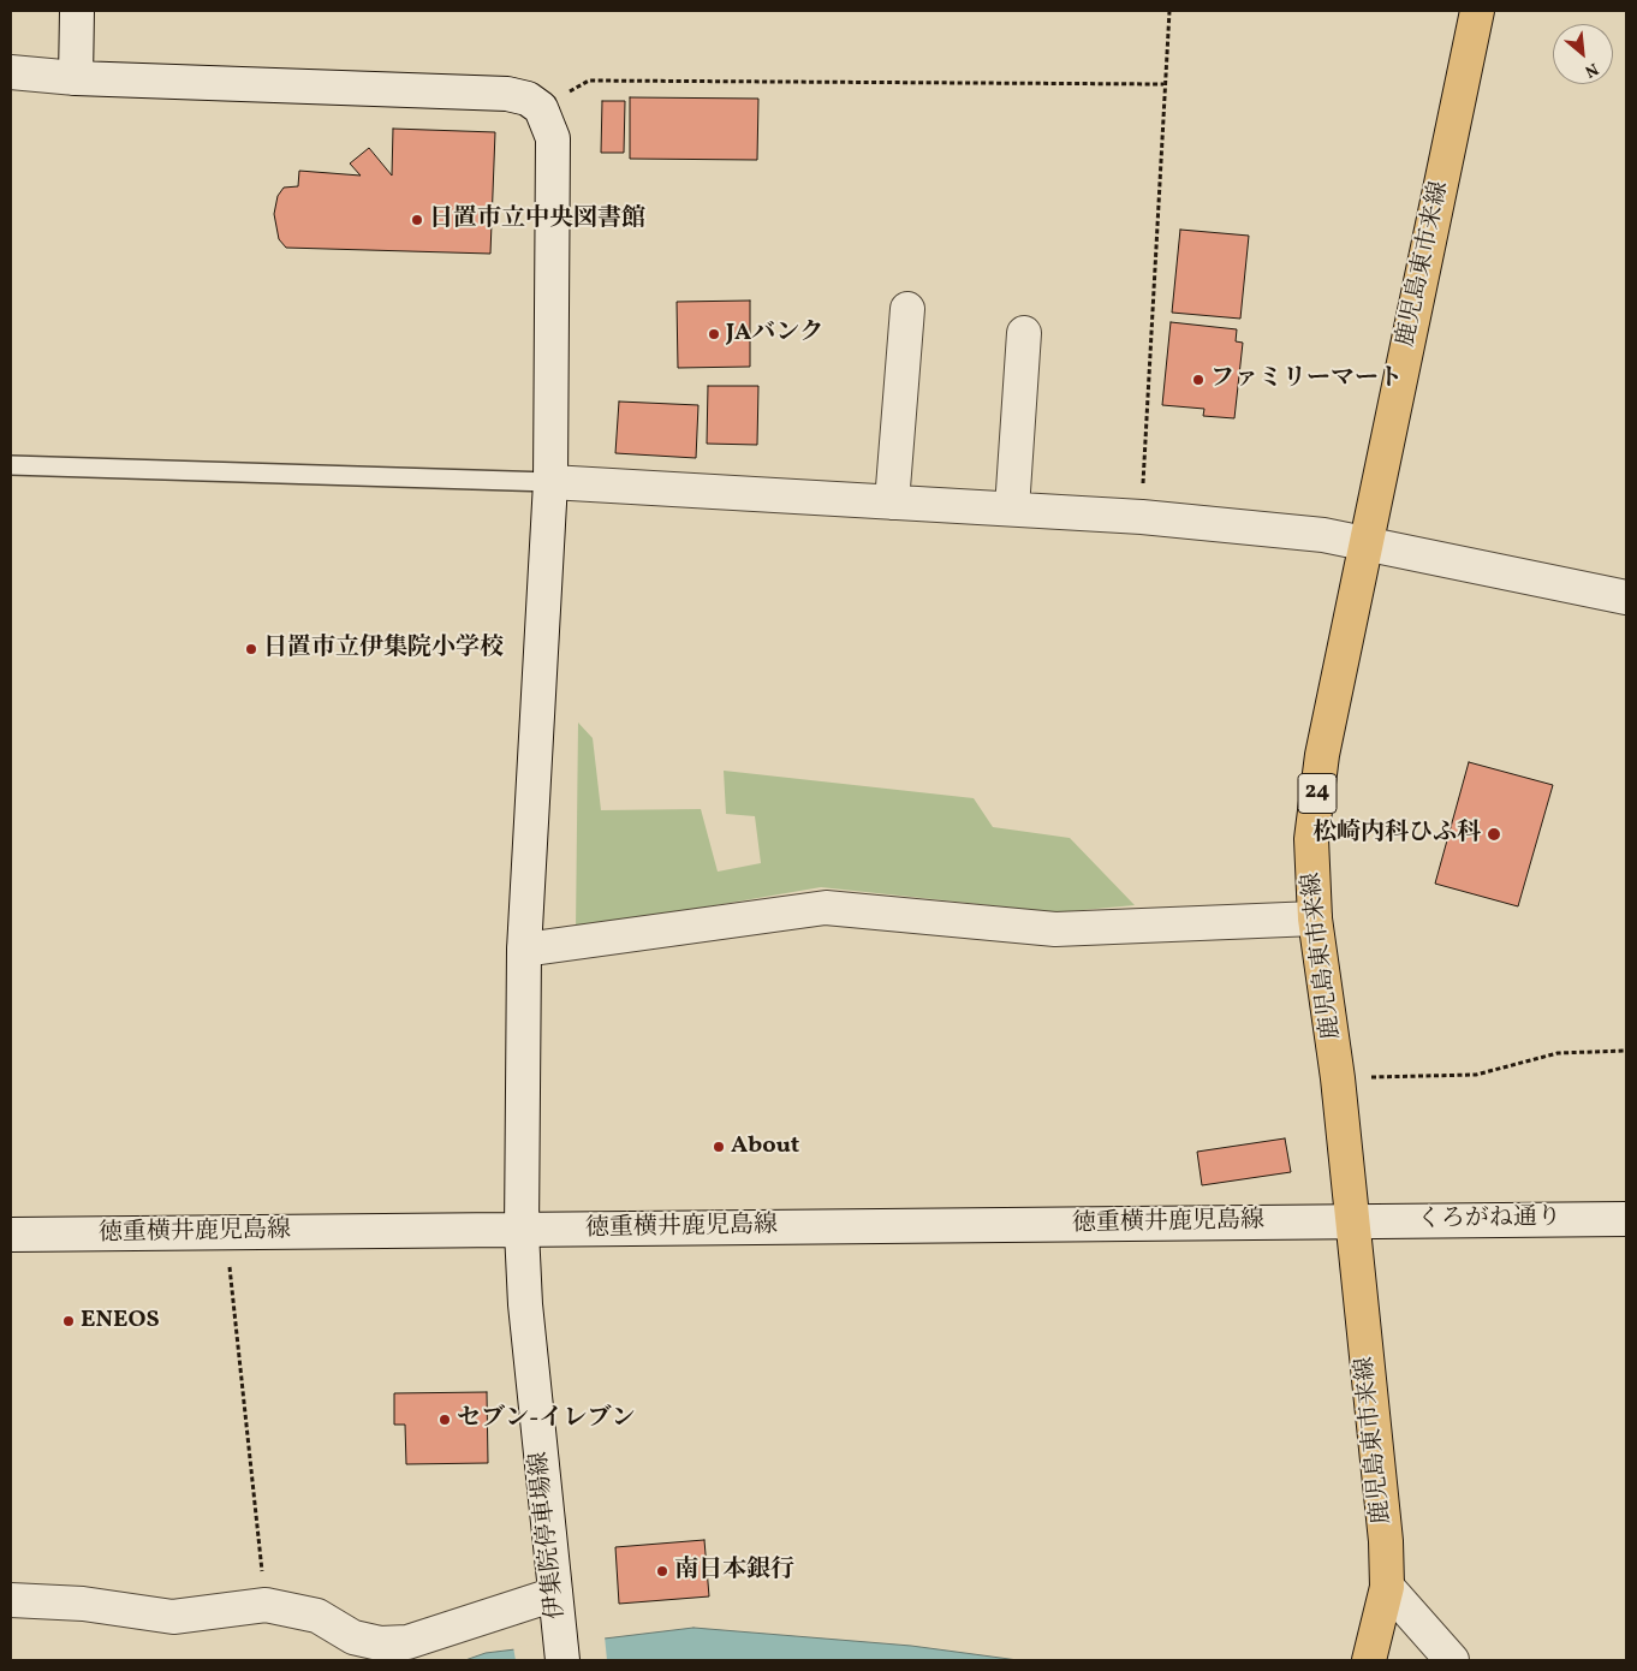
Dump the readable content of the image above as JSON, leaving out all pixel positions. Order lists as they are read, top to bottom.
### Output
{
  "streets": {
    "main road": ["鹿児島東市来線", "24"],
    "street": ["くろがね通り", "徳重横井鹿児島線", "伊集院停車場線"]
  },
  "crossings": [
    ["鹿児島東市来線", "くろがね通り"],
    ["鹿児島東市来線", "徳重横井鹿児島線"],
    ["くろがね通り", "徳重横井鹿児島線"],
    ["徳重横井鹿児島線", "伊集院停車場線"]
  ],
  "places": [
    "日置市立中央図書館",
    "JAバンク",
    "ファミリーマート",
    "日置市立伊集院小学校",
    "松崎内科ひふ科",
    "About",
    "ENEOS",
    "セブン-イレブン",
    "南日本銀行"
  ],
  "north": "bottom right"
}
